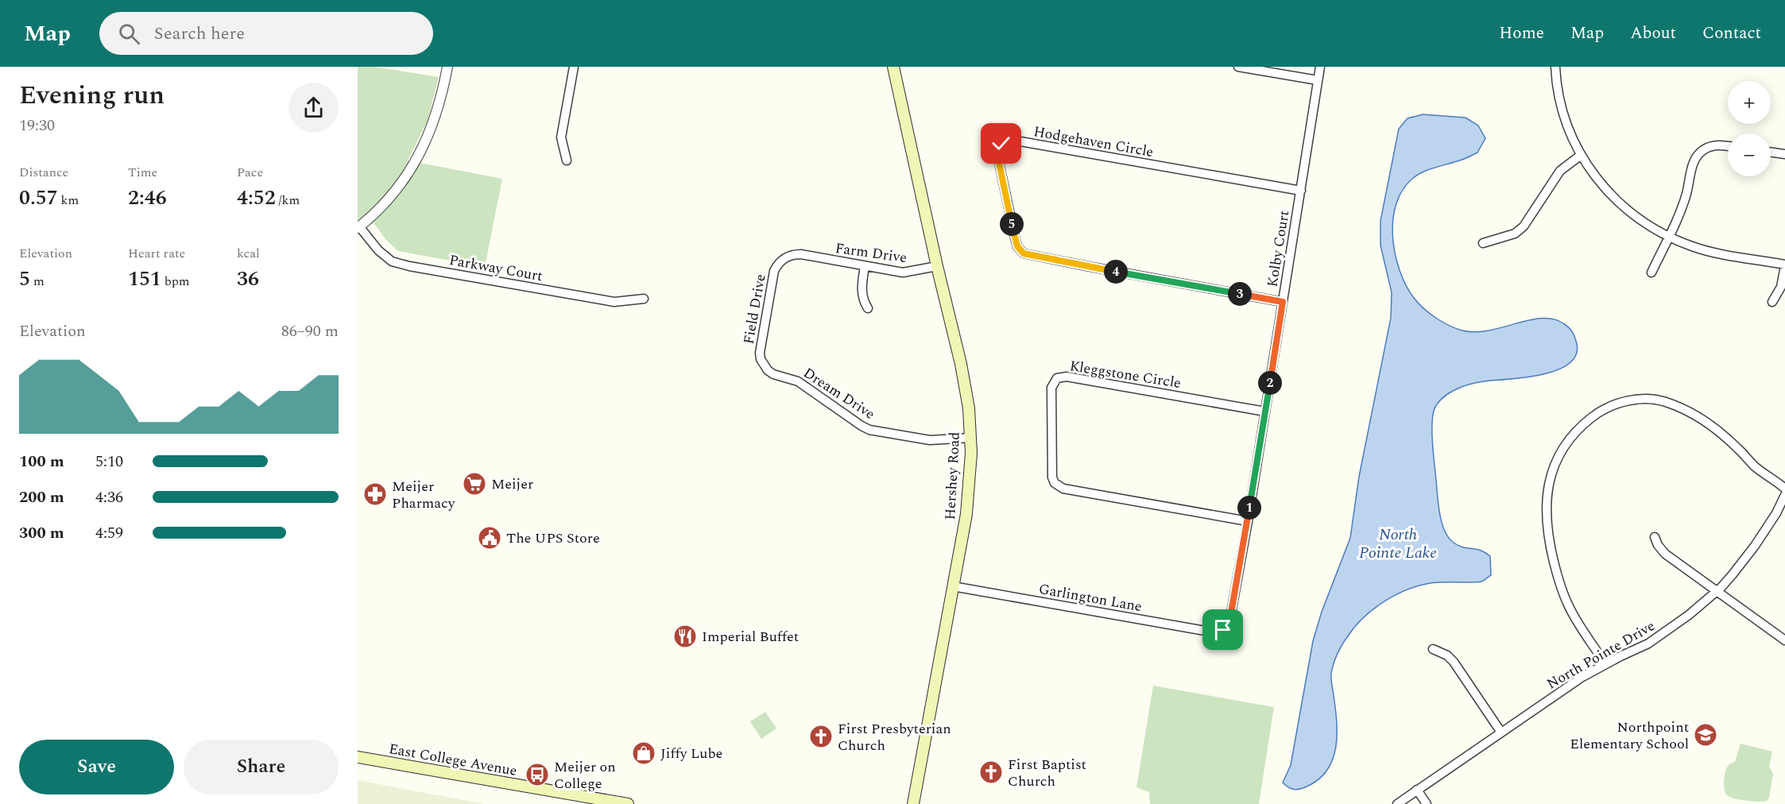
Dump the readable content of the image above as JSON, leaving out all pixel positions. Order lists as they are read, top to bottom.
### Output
{
  "streets": {
    "main road": ["Hershey Road", "East College Avenue"],
    "street": [
      "Hodgehaven Circle",
      "Kolby Court",
      "Farm Drive",
      "Parkway Court",
      "Field Drive",
      "Kleggstone Circle",
      "Dream Drive",
      "Garlington Lane",
      "North Pointe Drive"
    ]
  },
  "crossings": [
    ["Hodgehaven Circle", "Kolby Court"],
    ["Kolby Court", "Kleggstone Circle"],
    ["Kolby Court", "Garlington Lane"],
    ["Farm Drive", "Field Drive"],
    ["Farm Drive", "Hershey Road"],
    ["Field Drive", "Dream Drive"],
    ["Dream Drive", "Hershey Road"],
    ["Hershey Road", "Garlington Lane"]
  ],
  "water": ["North Pointe Lake"],
  "places": {
    "supermarket": ["Meijer"],
    "pharmacy": ["Meijer Pharmacy"],
    "public building": ["The UPS Store"],
    "restaurant": ["Imperial Buffet"],
    "school or university": ["Northpoint Elementary School"],
    "church": ["First Presbyterian Church", "First Baptist Church"],
    "shop": ["Jiffy Lube"],
    "bus stop": ["Meijer on College"]
  },
  "page": {
    "header": "Map",
    "search": "Search here",
    "nav": [
      "Home",
      "Map",
      "About",
      "Contact"
    ],
    "heading": ["Evening run", "19:30"],
    "map_buttons": ["+", "−"],
    "stats": [
      ["Distance", "0.57 km"],
      ["Time", "2:46"],
      ["Pace", "4:52 /km"],
      ["Elevation", "5 m"],
      ["Heart rate", "151 bpm"],
      ["kcal", "36"]
    ],
    "pins": [
      "5",
      "4",
      "3",
      "2",
      "1"
    ],
    "chart": ["Elevation", "86–90 m"],
    "list": [
      {
        "name": "100 m",
        "note": "5:10"
      },
      {
        "name": "200 m",
        "note": "4:36"
      },
      {
        "name": "300 m",
        "note": "4:59"
      }
    ],
    "buttons": ["Save", "Share"]
  }
}
